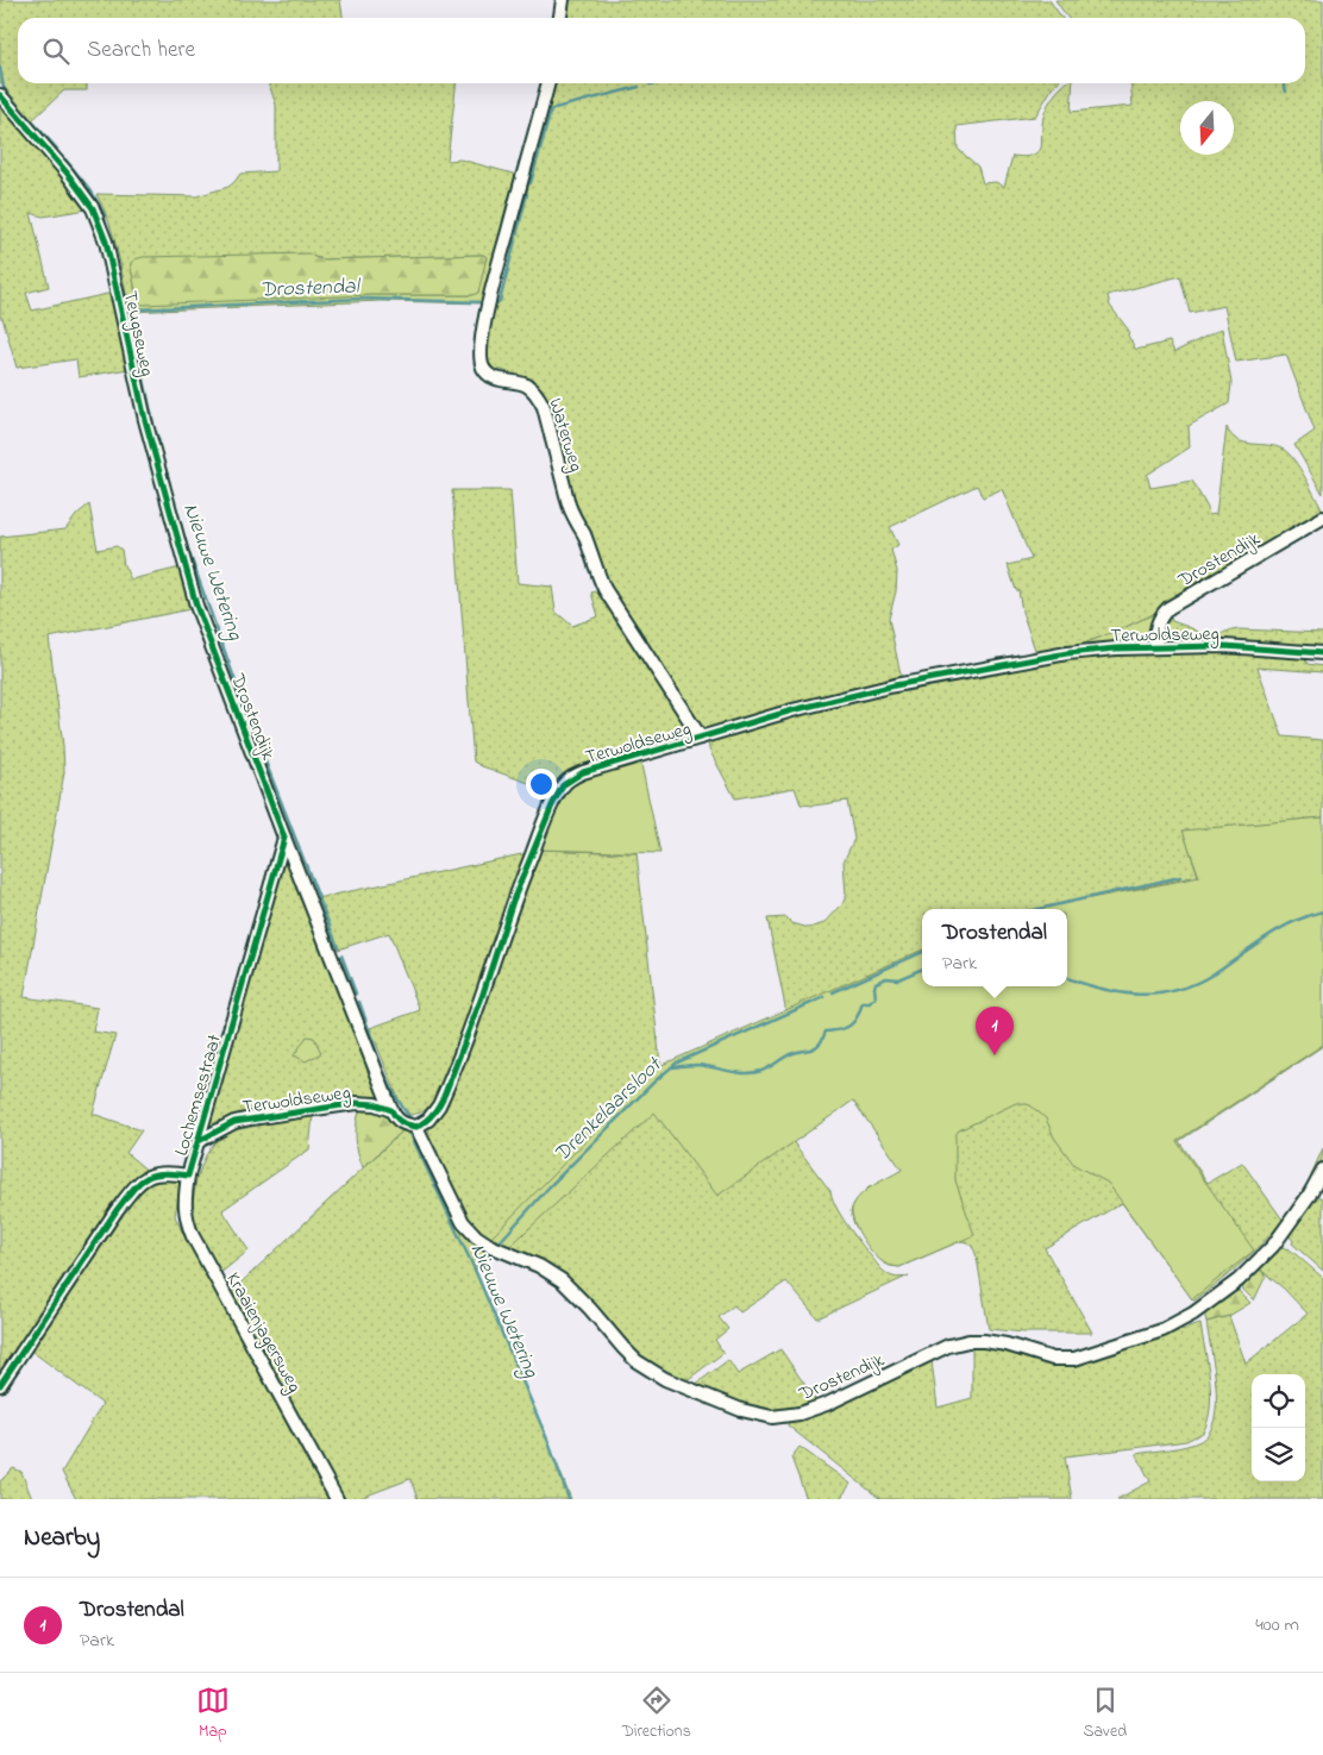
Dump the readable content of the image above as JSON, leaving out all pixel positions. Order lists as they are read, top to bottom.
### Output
{
  "streets": {
    "street": [
      "Teugseweg",
      "Waterweg",
      "Drostendijk",
      "Terwoldseweg",
      "Lochemsestraat",
      "Kraaienjagersweg"
    ]
  },
  "crossings": [
    ["Teugseweg", "Drostendijk"],
    ["Waterweg", "Terwoldseweg"],
    ["Drostendijk", "Terwoldseweg"],
    ["Drostendijk", "Lochemsestraat"],
    ["Terwoldseweg", "Lochemsestraat"],
    ["Lochemsestraat", "Kraaienjagersweg"]
  ],
  "water": ["Drostendal", "Nieuwe Wetering", "Drenkelaarsloot"],
  "north": "bottom",
  "page": {
    "search": "Search here",
    "popup": ["Drostendal", "Park"],
    "pins": "1",
    "heading": "Nearby",
    "list": [
      {
        "mark": "1",
        "name": "Drostendal",
        "note": "Park",
        "value": "400 m"
      }
    ],
    "nav": ["Map", "Directions", "Saved"]
  }
}
